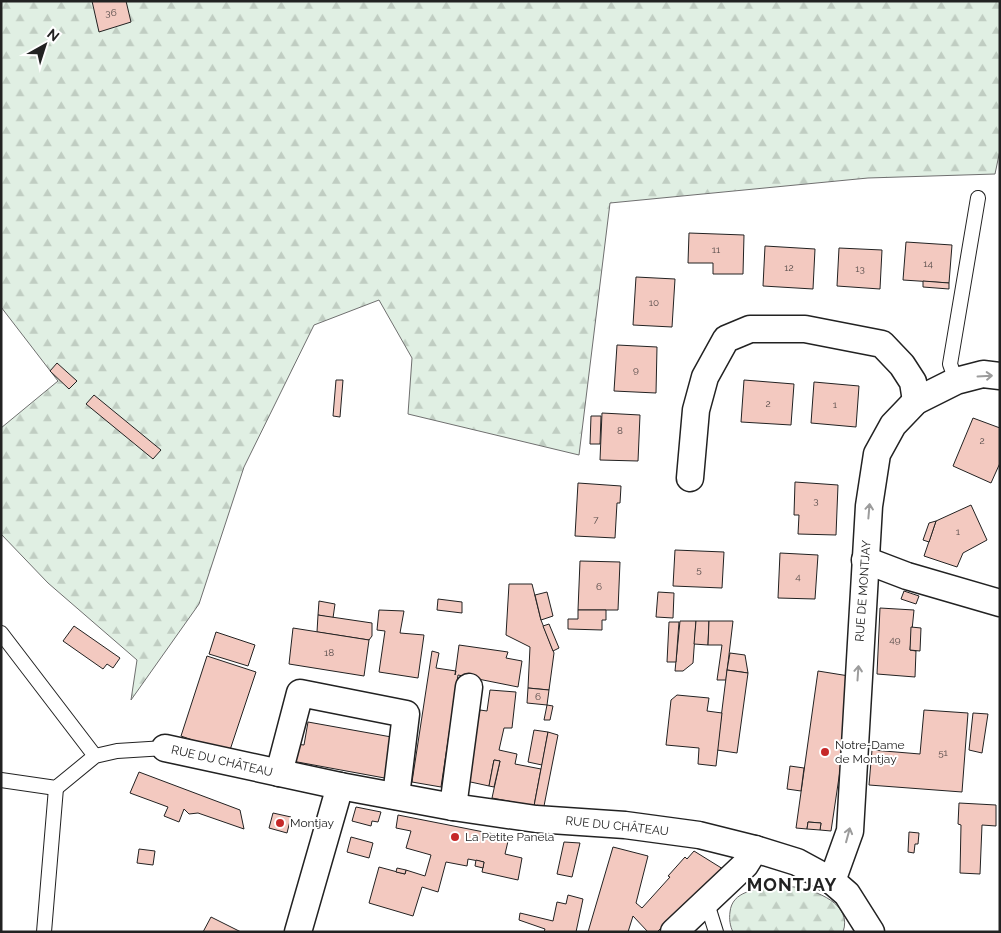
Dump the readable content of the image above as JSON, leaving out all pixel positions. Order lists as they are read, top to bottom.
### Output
{
  "streets": {
    "street": ["RUE DE MONTJAY", "RUE DU CHÂTEAU"]
  },
  "crossings": [
    ["RUE DE MONTJAY", "RUE DU CHÂTEAU"]
  ],
  "one_way": ["RUE DE MONTJAY"],
  "districts": ["MONTJAY"],
  "places": ["Notre-Dame de Montjay", "Montjay", "La Petite Panela"],
  "house_numbers": [
    "36",
    "11",
    "14",
    "12",
    "13",
    "10",
    "9",
    "2",
    "1",
    "8",
    "2",
    "3",
    "7",
    "1",
    "5",
    "4",
    "6",
    "49",
    "18",
    "6",
    "51"
  ],
  "north": "top right"
}
